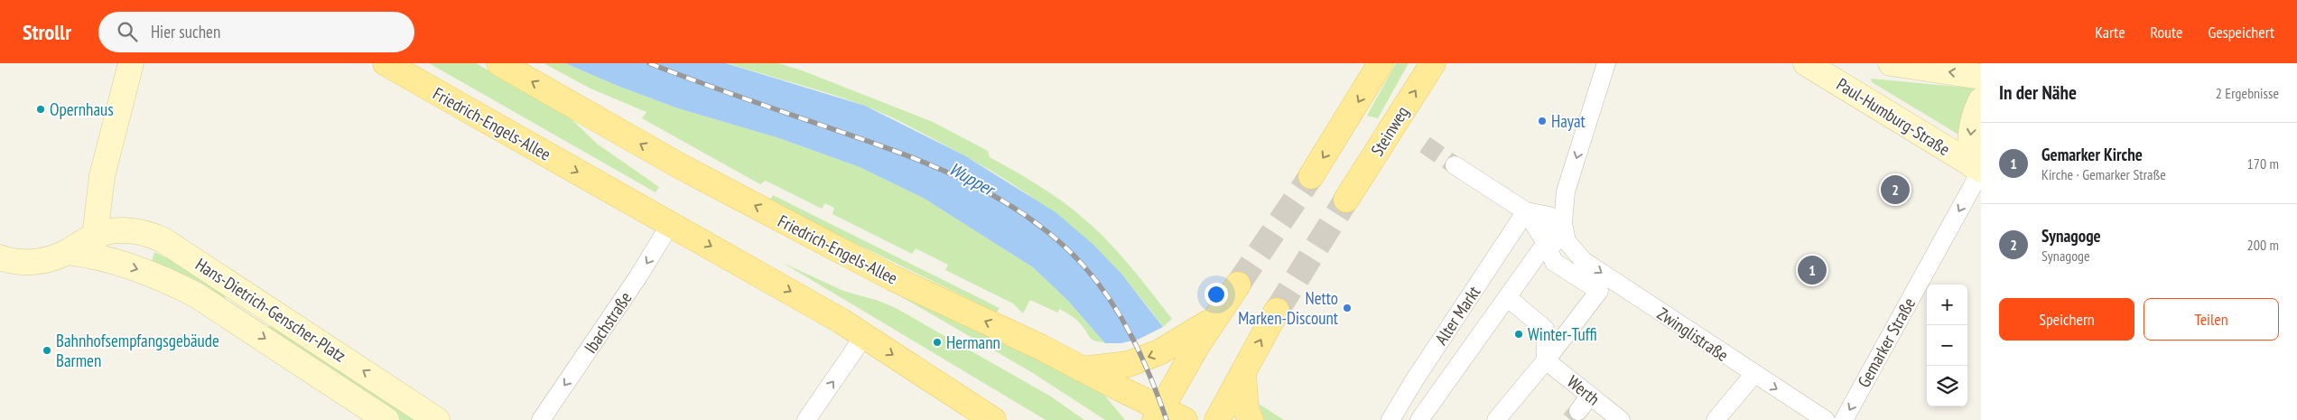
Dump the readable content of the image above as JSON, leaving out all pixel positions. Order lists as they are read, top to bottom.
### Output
{
  "streets": {
    "main road": [
      "Paul-Humburg-Straße",
      "Friedrich-Engels-Allee",
      "Steinweg",
      "Hans-Dietrich-Genscher-Platz"
    ],
    "street": [
      "Alter Markt",
      "Ibachstraße",
      "Zwinglistraße",
      "Gemarker Straße",
      "Werth"
    ]
  },
  "crossings": [
    ["Paul-Humburg-Straße", "Gemarker Straße"],
    ["Friedrich-Engels-Allee", "Ibachstraße"],
    ["Alter Markt", "Werth"]
  ],
  "one_way": ["Ibachstraße", "Zwinglistraße", "Gemarker Straße"],
  "water": ["Wupper"],
  "places": [
    "Opernhaus",
    "Hayat",
    "Netto Marken-Discount",
    "Winter-Tuffi",
    "Hermann",
    "Bahnhofsempfangsgebäude Barmen"
  ],
  "page": {
    "header": "Strollr",
    "search": "Hier suchen",
    "nav": ["Karte", "Route", "Gespeichert"],
    "heading": ["In der Nähe", "2 Ergebnisse"],
    "list": [
      {
        "mark": "1",
        "name": "Gemarker Kirche",
        "note": "Kirche · Gemarker Straße",
        "value": "170 m"
      },
      {
        "mark": "2",
        "name": "Synagoge",
        "note": "Synagoge",
        "value": "200 m"
      }
    ],
    "pins": ["2", "1"],
    "map_buttons": ["+", "−"],
    "buttons": ["Speichern", "Teilen"]
  }
}
